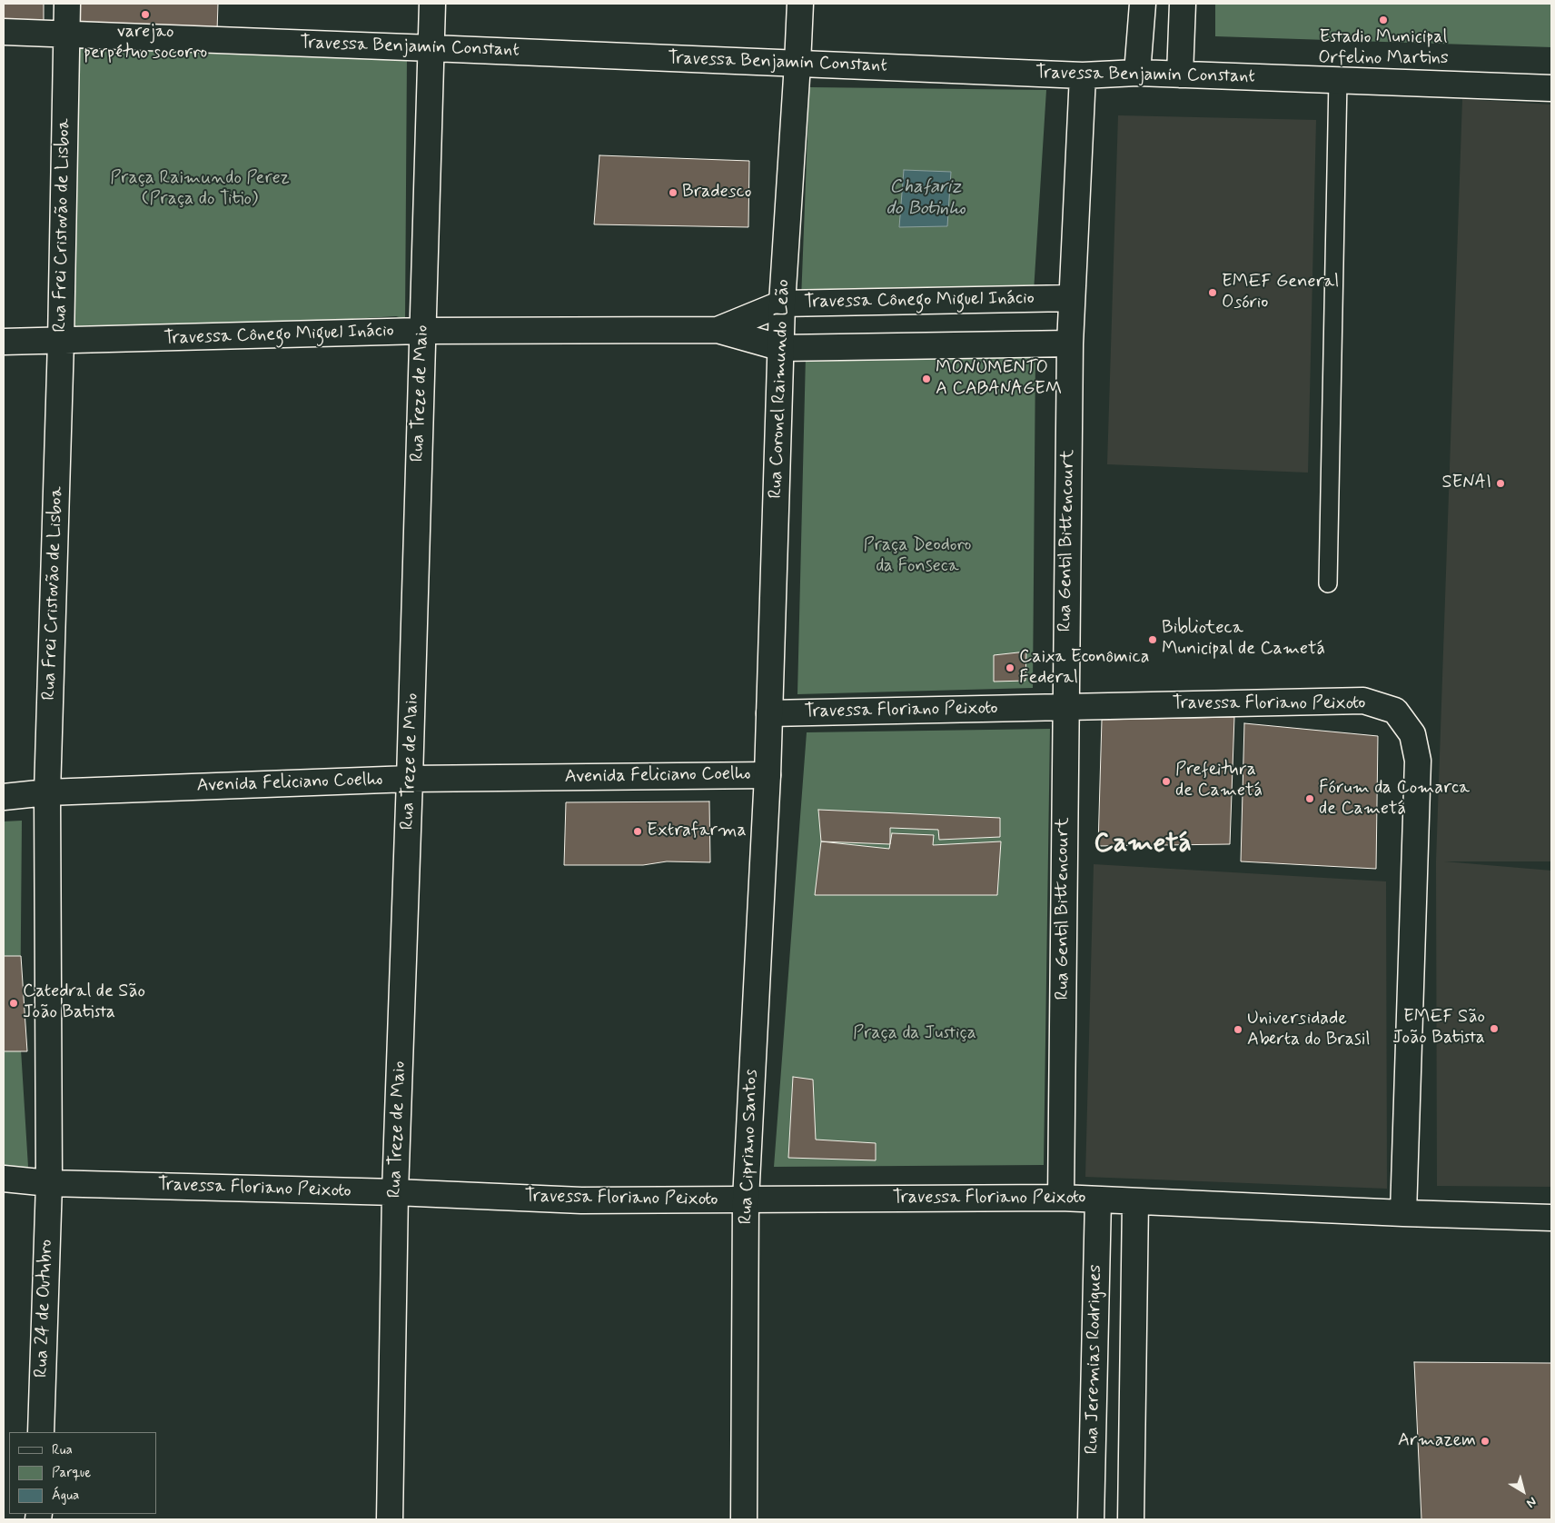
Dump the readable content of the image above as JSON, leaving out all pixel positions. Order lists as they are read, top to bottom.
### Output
{
  "streets": {
    "street": [
      "Travessa Benjamin Constant",
      "Rua Frei Cristovão de Lisboa",
      "Travessa Cônego Miguel Inácio",
      "Rua Coronel Raimundo Leão",
      "Rua Treze de Maio",
      "Rua Gentil Bittencourt",
      "Travessa Floriano Peixoto",
      "Avenida Feliciano Coelho",
      "Rua Cipriano Santos",
      "Rua 24 de Outubro",
      "Rua Jeremias Rodrigues"
    ]
  },
  "crossings": [
    ["Travessa Benjamin Constant", "Rua Frei Cristovão de Lisboa"],
    ["Travessa Benjamin Constant", "Rua Coronel Raimundo Leão"],
    ["Travessa Benjamin Constant", "Rua Treze de Maio"],
    ["Travessa Benjamin Constant", "Rua Gentil Bittencourt"],
    ["Rua Frei Cristovão de Lisboa", "Travessa Cônego Miguel Inácio"],
    ["Rua Frei Cristovão de Lisboa", "Travessa Floriano Peixoto"],
    ["Rua Frei Cristovão de Lisboa", "Avenida Feliciano Coelho"],
    ["Rua Frei Cristovão de Lisboa", "Rua 24 de Outubro"],
    ["Travessa Cônego Miguel Inácio", "Rua Coronel Raimundo Leão"],
    ["Travessa Cônego Miguel Inácio", "Rua Treze de Maio"],
    ["Travessa Cônego Miguel Inácio", "Rua Gentil Bittencourt"],
    ["Rua Coronel Raimundo Leão", "Travessa Floriano Peixoto"],
    ["Rua Coronel Raimundo Leão", "Avenida Feliciano Coelho"],
    ["Rua Coronel Raimundo Leão", "Rua Cipriano Santos"],
    ["Rua Treze de Maio", "Travessa Floriano Peixoto"],
    ["Rua Treze de Maio", "Avenida Feliciano Coelho"],
    ["Rua Gentil Bittencourt", "Travessa Floriano Peixoto"],
    ["Travessa Floriano Peixoto", "Rua Cipriano Santos"],
    ["Travessa Floriano Peixoto", "Rua 24 de Outubro"],
    ["Travessa Floriano Peixoto", "Rua Jeremias Rodrigues"],
    ["Avenida Feliciano Coelho", "Rua Cipriano Santos"]
  ],
  "districts": ["Cametá"],
  "water": ["Chafariz do Botinho"],
  "parks": ["Praça Raimundo Perez (Praça do Titio)", "Praça Deodoro da Fonseca", "Praça da Justiça"],
  "places": [
    "varejao perpétuo socorro",
    "Estadio Municipal Orfelino Martins",
    "Bradesco",
    "EMEF General Osório",
    "MONUMENTO A CABANAGEM",
    "SENAI",
    "Biblioteca Municipal de Cametá",
    "Caixa Econômica Federal",
    "Prefeitura de Cametá",
    "Fórum da Comarca de Cametá",
    "Extrafarma",
    "Catedral de São João Batista",
    "EMEF São João Batista",
    "Universidade Aberta do Brasil",
    "Armazem"
  ],
  "legend": ["Rua", "Parque", "Água"],
  "north": "bottom right"
}
